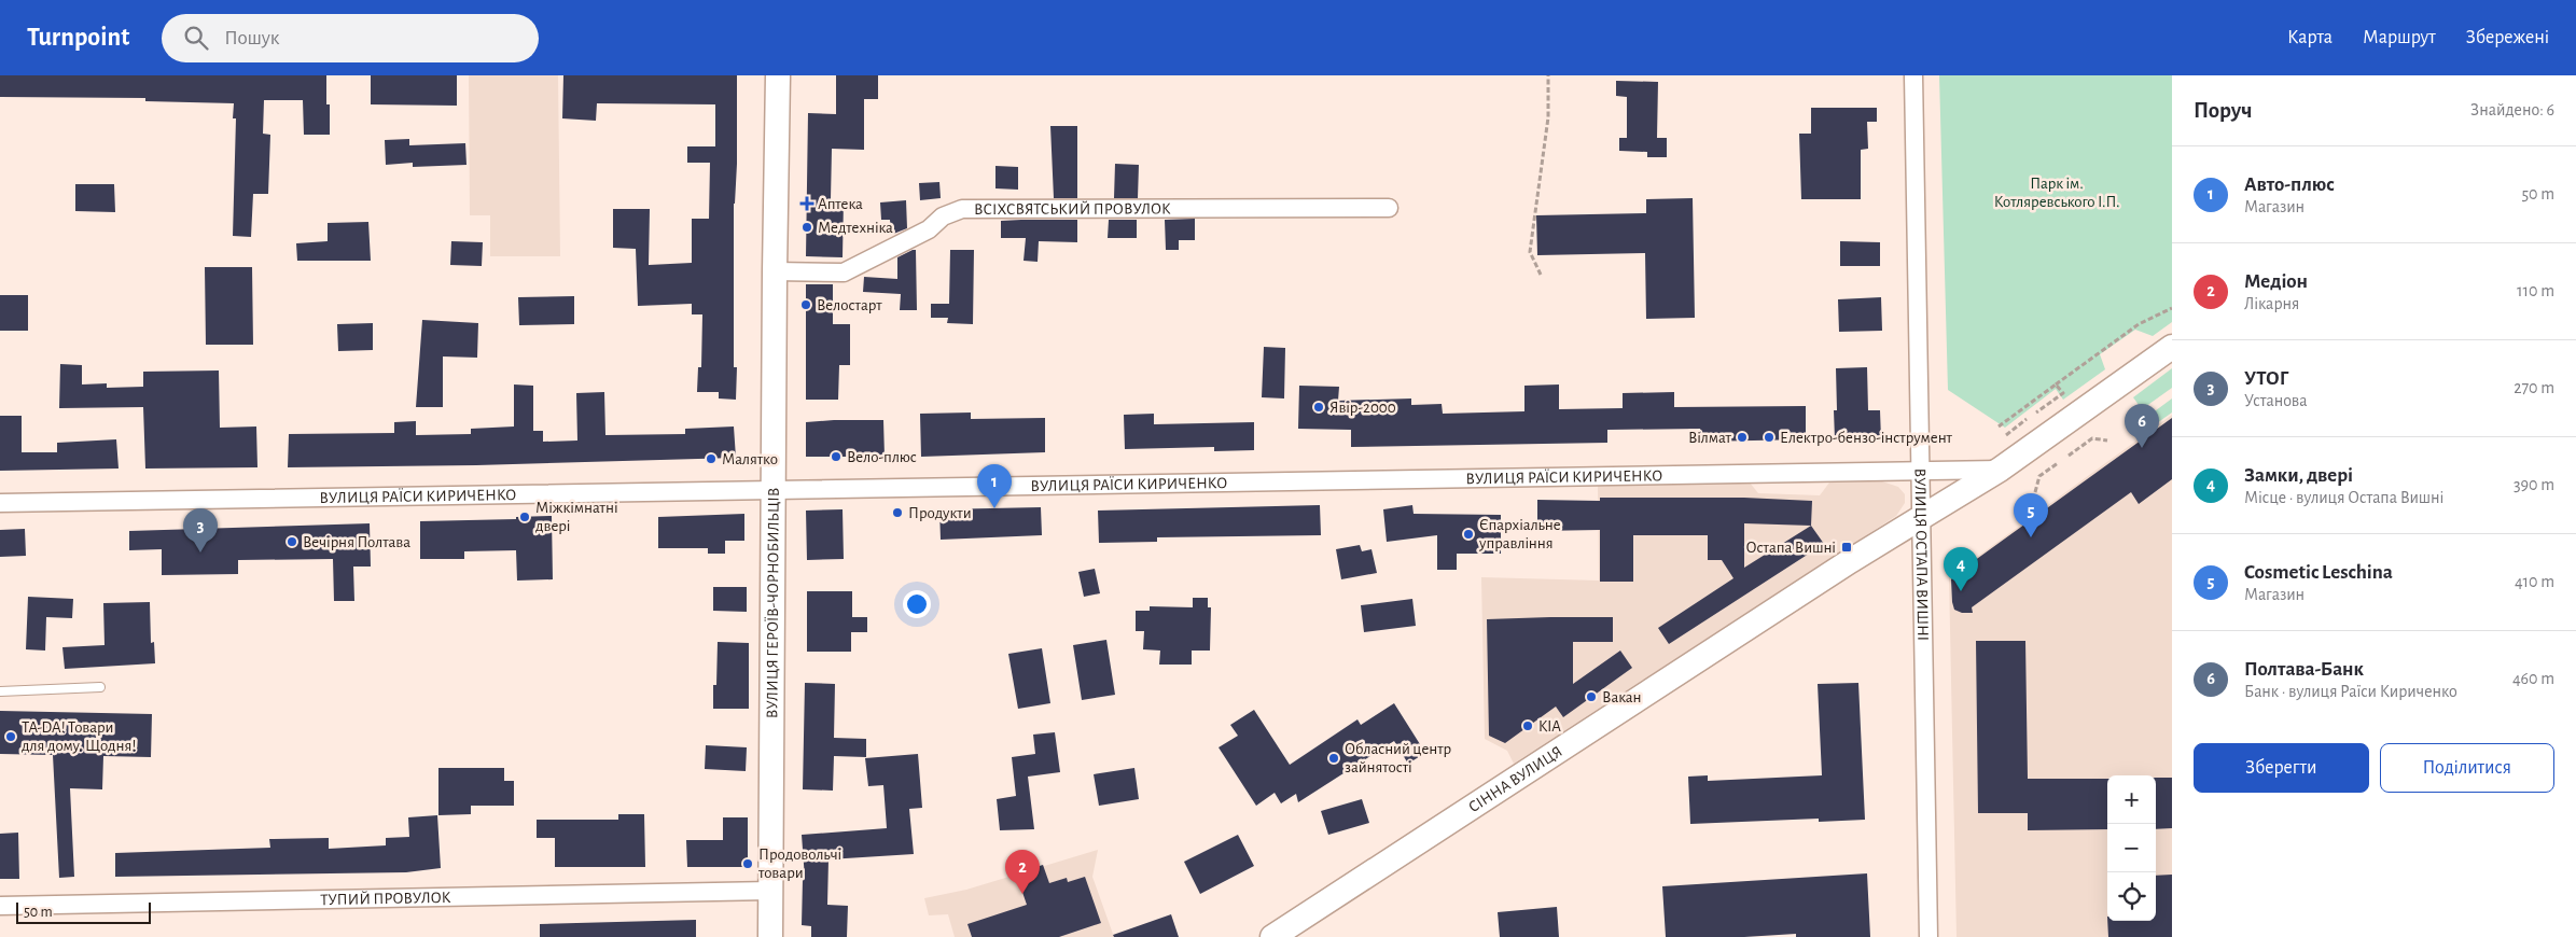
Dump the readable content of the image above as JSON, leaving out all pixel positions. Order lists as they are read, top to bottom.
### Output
{
  "streets": {
    "main road": ["ВУЛИЦЯ ГЕРОЇВ-ЧОРНОБИЛЬЦІВ", "СІННА ВУЛИЦЯ"],
    "street": [
      "ВСІХСВЯТСЬКИЙ ПРОВУЛОК",
      "ВУЛИЦЯ РАЇСИ КИРИЧЕНКО",
      "ВУЛИЦЯ ОСТАПА ВИШНІ",
      "ТУПИЙ ПРОВУЛОК"
    ]
  },
  "crossings": [
    ["ВСІХСВЯТСЬКИЙ ПРОВУЛОК", "ВУЛИЦЯ ГЕРОЇВ-ЧОРНОБИЛЬЦІВ"],
    ["ВУЛИЦЯ РАЇСИ КИРИЧЕНКО", "ВУЛИЦЯ ОСТАПА ВИШНІ"],
    ["ВУЛИЦЯ РАЇСИ КИРИЧЕНКО", "ВУЛИЦЯ ГЕРОЇВ-ЧОРНОБИЛЬЦІВ"],
    ["ВУЛИЦЯ ОСТАПА ВИШНІ", "СІННА ВУЛИЦЯ"],
    ["ВУЛИЦЯ ГЕРОЇВ-ЧОРНОБИЛЬЦІВ", "ТУПИЙ ПРОВУЛОК"]
  ],
  "parks": ["Парк ім. Котляревського І.П."],
  "places": {
    "health": ["Аптека"],
    "other": [
      "Медтехніка",
      "Велостарт",
      "Явір-2000",
      "Вілмат",
      "Електро-бензо-інструмент",
      "Вело-плюс",
      "Малятко",
      "Продукти",
      "Міжкімнатні двері",
      "Єпархіальне управління",
      "Вечірня Полтава",
      "Вакан",
      "KIA",
      "TA-DA! Товари для дому. Щодня!",
      "Обласний центр зайнятості",
      "Продовольчі товари"
    ],
    "transit": ["Остапа Вишні"]
  },
  "scale_bar": "50 m",
  "page": {
    "header": "Turnpoint",
    "search": "Пошук",
    "nav": ["Карта", "Маршрут", "Збережені"],
    "heading": ["Поруч", "Знайдено: 6"],
    "list": [
      {
        "mark": "1",
        "name": "Авто-плюс",
        "note": "Магазин",
        "value": "50 m"
      },
      {
        "mark": "2",
        "name": "Медіон",
        "note": "Лікарня",
        "value": "110 m"
      },
      {
        "mark": "3",
        "name": "УТОГ",
        "note": "Установа",
        "value": "270 m"
      },
      {
        "mark": "4",
        "name": "Замки, двері",
        "note": "Місце · вулиця Остапа Вишні",
        "value": "390 m"
      },
      {
        "mark": "5",
        "name": "Cosmetic Leschina",
        "note": "Магазин",
        "value": "410 m"
      },
      {
        "mark": "6",
        "name": "Полтава-Банк",
        "note": "Банк · вулиця Раїси Кириченко",
        "value": "460 m"
      }
    ],
    "pins": [
      "6",
      "1",
      "5",
      "3",
      "4",
      "2"
    ],
    "buttons": ["Зберегти", "Поділитися"],
    "map_buttons": ["+", "−"],
    "scale": "50 m"
  }
}
